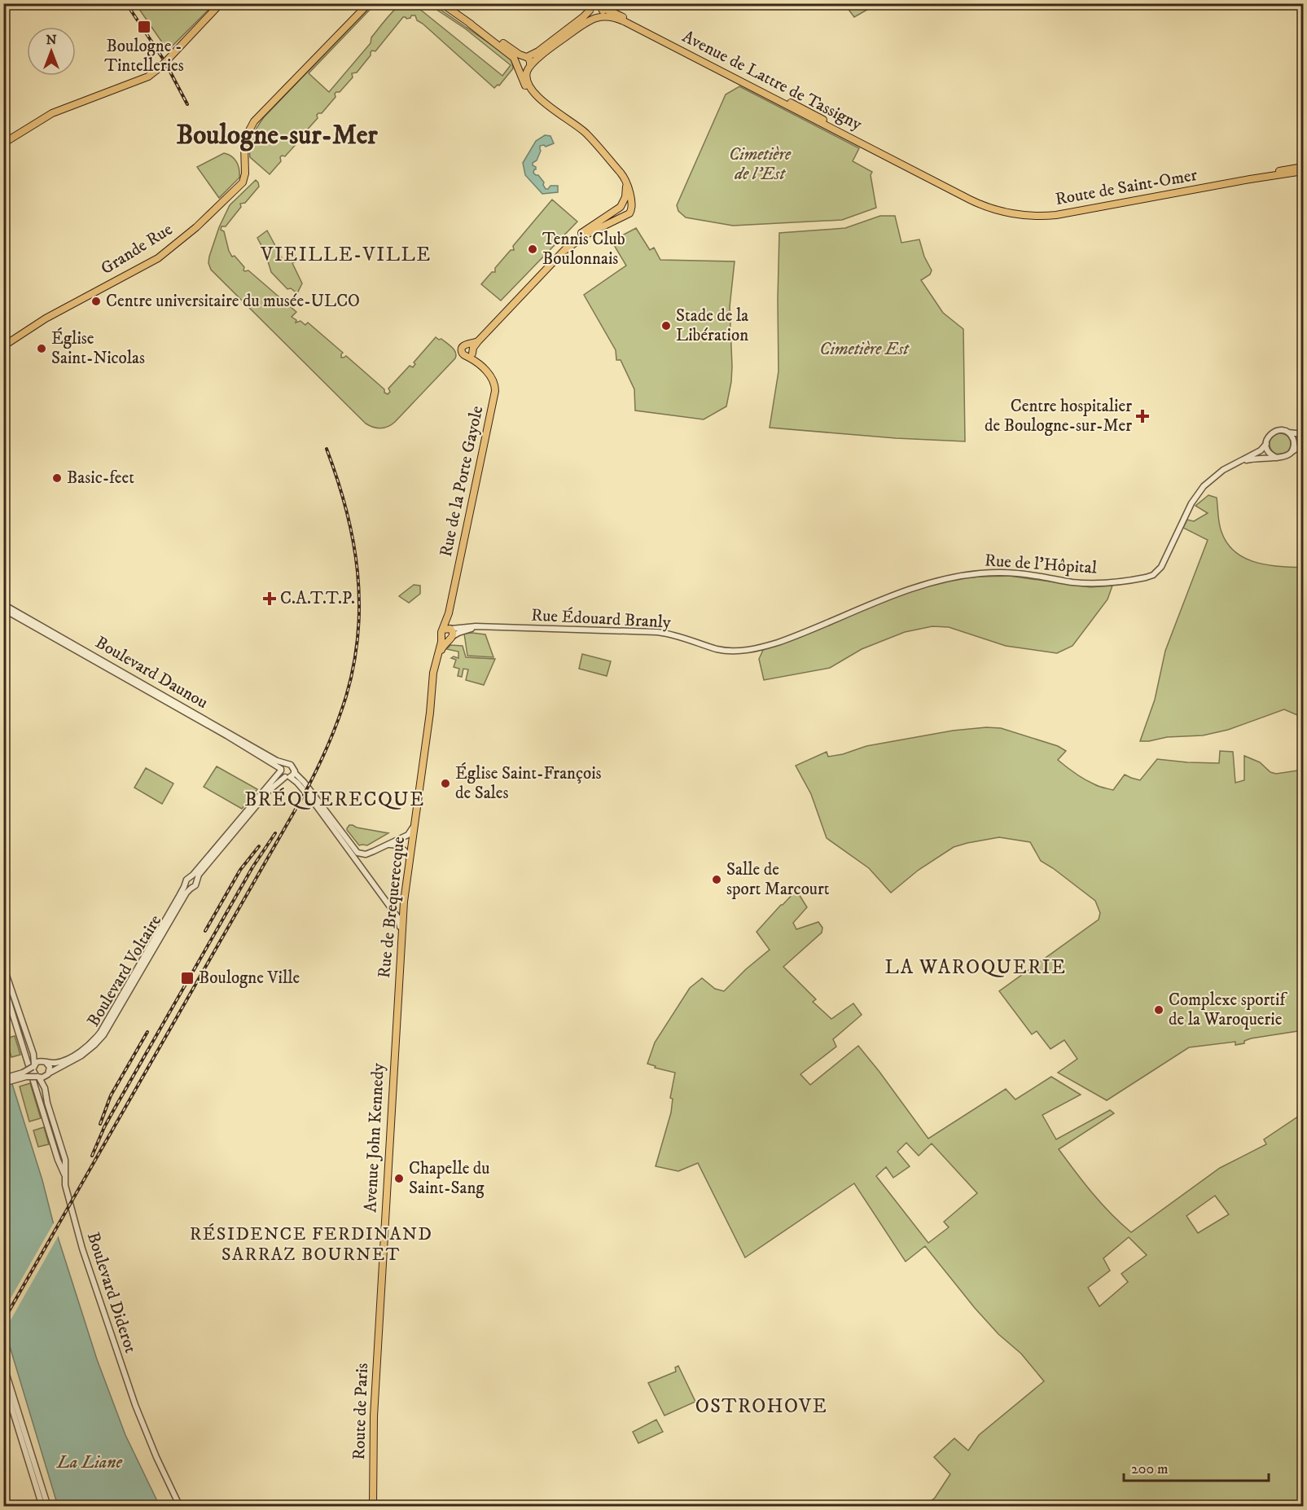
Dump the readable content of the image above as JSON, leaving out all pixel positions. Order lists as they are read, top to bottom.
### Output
{
  "streets": {
    "main road": [
      "Avenue de Lattre de Tassigny",
      "Route de Saint-Omer",
      "Grande Rue",
      "Rue de la Porte Gayole",
      "Rue de Brequerecque",
      "Avenue John Kennedy",
      "Route de Paris"
    ],
    "street": [
      "Rue de l'Hôpital",
      "Rue Édouard Branly",
      "Boulevard Daunou",
      "Boulevard Voltaire",
      "Boulevard Diderot"
    ]
  },
  "crossings": [
    ["Avenue de Lattre de Tassigny", "Route de Saint-Omer"],
    ["Rue de la Porte Gayole", "Rue Édouard Branly"],
    ["Rue de la Porte Gayole", "Rue de Brequerecque"],
    ["Rue de l'Hôpital", "Rue Édouard Branly"],
    ["Rue Édouard Branly", "Rue de Brequerecque"],
    ["Boulevard Daunou", "Boulevard Voltaire"],
    ["Rue de Brequerecque", "Avenue John Kennedy"],
    ["Boulevard Voltaire", "Boulevard Diderot"],
    ["Avenue John Kennedy", "Route de Paris"]
  ],
  "districts": [
    "Boulogne-sur-Mer",
    "VIEILLE-VILLE",
    "BRÉQUERECQUE",
    "LA WAROQUERIE",
    "RÉSIDENCE FERDINAND SARRAZ BOURNET",
    "OSTROHOVE"
  ],
  "water": ["La Liane"],
  "parks": ["Cimetière de l'Est", "Cimetière Est"],
  "places": {
    "transit": ["Boulogne - Tintelleries", "Boulogne Ville"],
    "other": [
      "Tennis Club Boulonnais",
      "Centre universitaire du musée-ULCO",
      "Stade de la Libération",
      "Église Saint-Nicolas",
      "Basic-feet",
      "Église Saint-François de Sales",
      "Salle de sport Marcourt",
      "Complexe sportif de la Waroquerie",
      "Chapelle du Saint-Sang"
    ],
    "health": ["Centre hospitalier de Boulogne-sur-Mer", "C.A.T.T.P."]
  },
  "scale_bar": "200 m",
  "north": "top"
}
